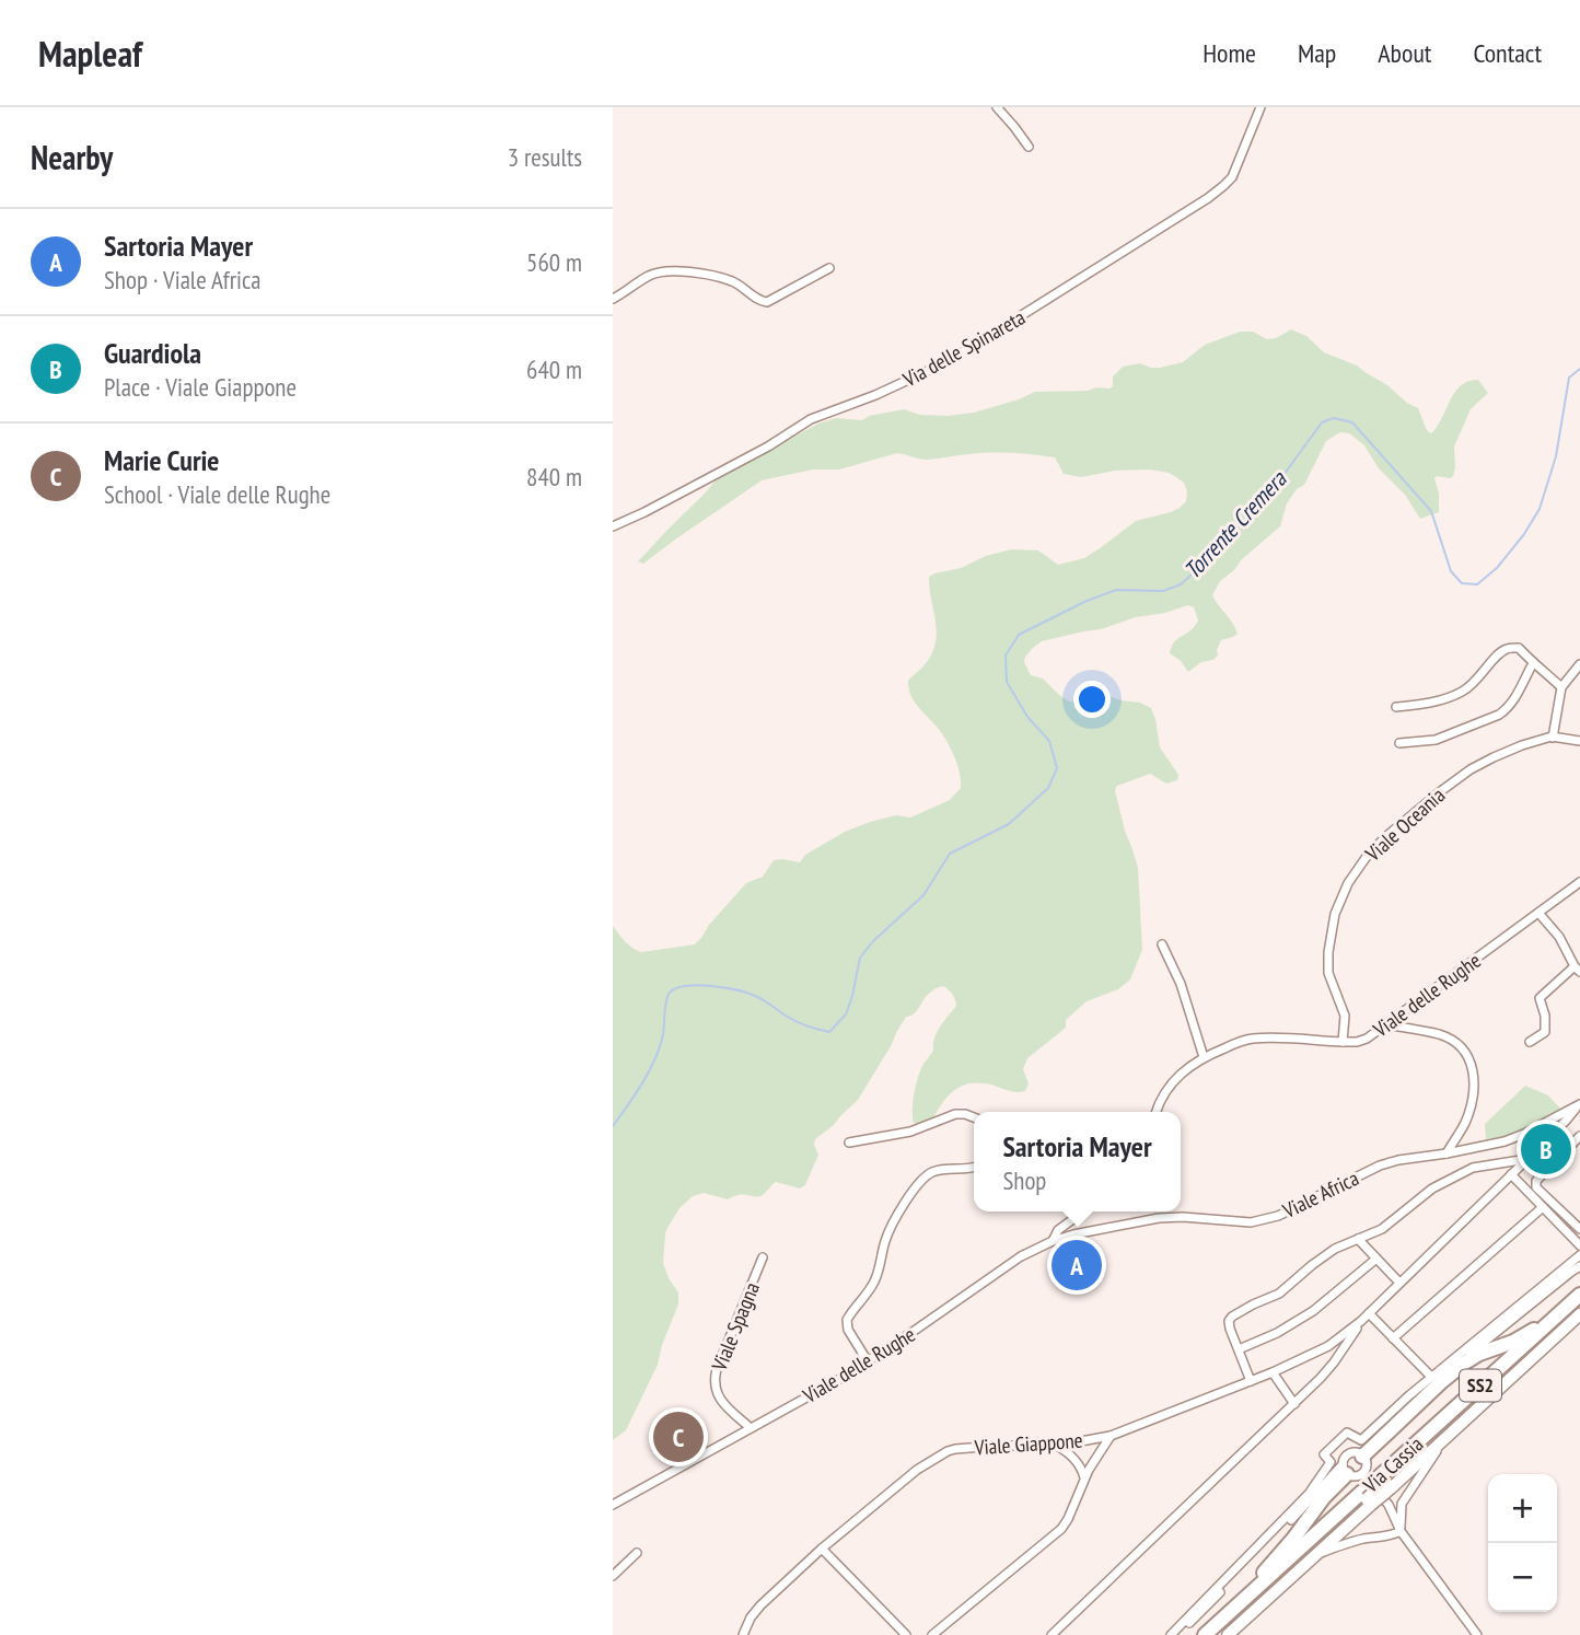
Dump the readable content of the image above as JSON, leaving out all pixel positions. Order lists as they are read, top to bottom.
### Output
{
  "streets": {
    "highway": ["SS2", "Via Cassia"],
    "street": [
      "Via delle Spinareta",
      "Viale Oceania",
      "Viale delle Rughe",
      "Viale Africa",
      "Viale Spagna",
      "Viale Giappone"
    ]
  },
  "crossings": [
    ["Viale Oceania", "Viale delle Rughe"],
    ["Viale delle Rughe", "Viale Africa"],
    ["Viale delle Rughe", "Viale Spagna"],
    ["Viale Africa", "Viale Giappone"]
  ],
  "water": ["Torrente Cremera"],
  "page": {
    "header": "Mapleaf",
    "nav": [
      "Home",
      "Map",
      "About",
      "Contact"
    ],
    "heading": ["Nearby", "3 results"],
    "list": [
      {
        "mark": "A",
        "name": "Sartoria Mayer",
        "note": "Shop · Viale Africa",
        "value": "560 m"
      },
      {
        "mark": "B",
        "name": "Guardiola",
        "note": "Place · Viale Giappone",
        "value": "640 m"
      },
      {
        "mark": "C",
        "name": "Marie Curie",
        "note": "School · Viale delle Rughe",
        "value": "840 m"
      }
    ],
    "popup": ["Sartoria Mayer", "Shop"],
    "pins": ["B", "A", "C"],
    "map_buttons": ["+", "−"]
  }
}
